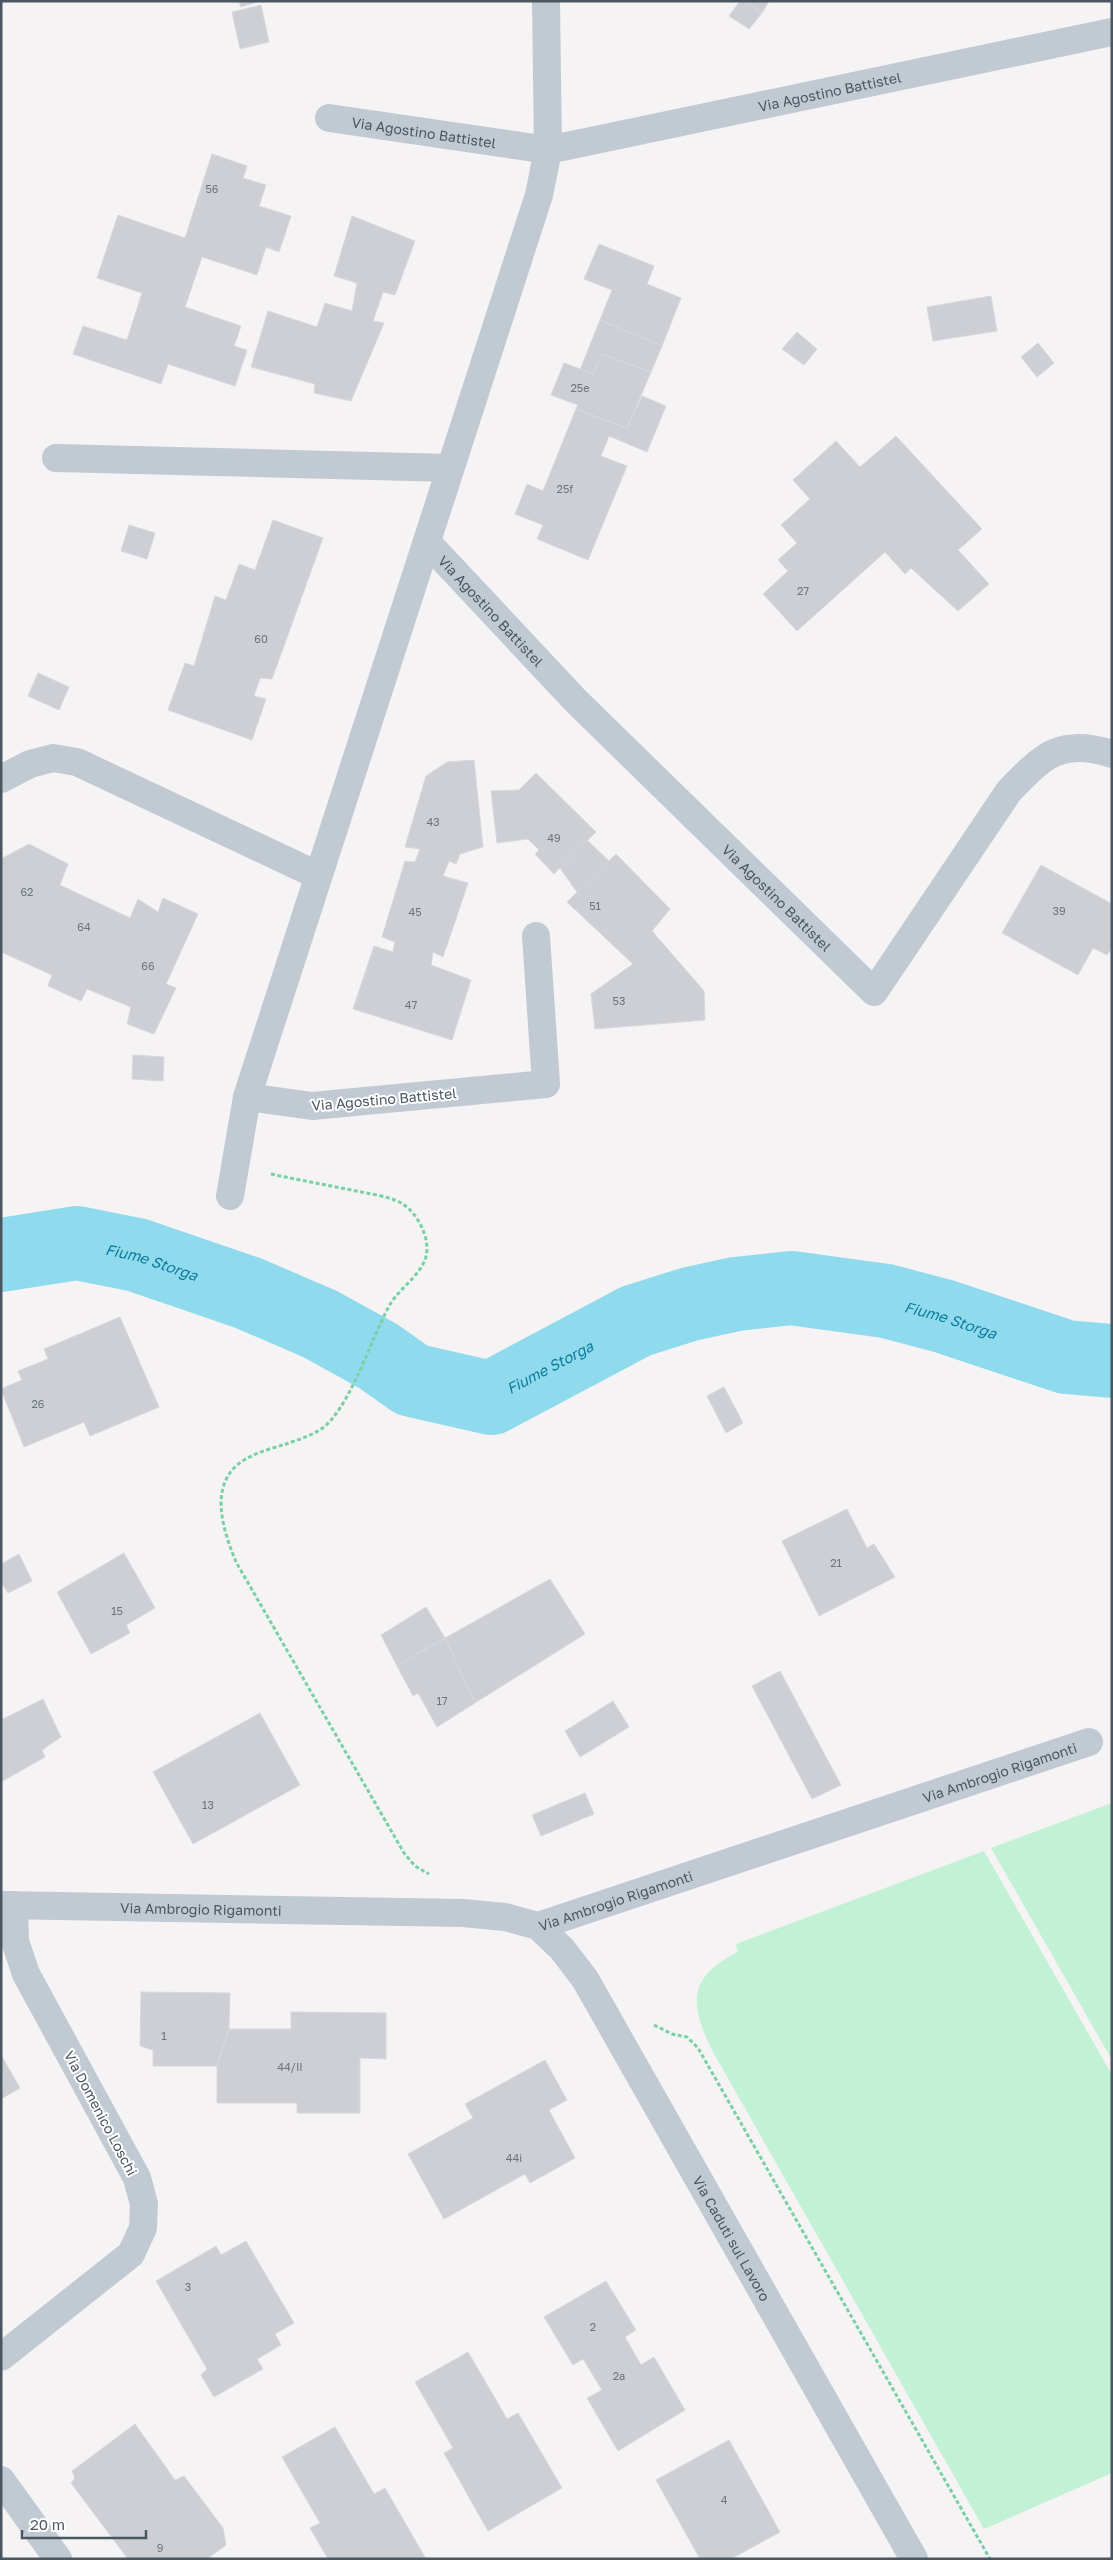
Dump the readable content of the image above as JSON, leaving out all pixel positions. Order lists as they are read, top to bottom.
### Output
{
  "streets": {
    "street": [
      "Via Agostino Battistel",
      "Via Ambrogio Rigamonti",
      "Via Domenico Loschi",
      "Via Caduti sul Lavoro"
    ]
  },
  "crossings": [
    ["Via Ambrogio Rigamonti", "Via Domenico Loschi"],
    ["Via Ambrogio Rigamonti", "Via Caduti sul Lavoro"]
  ],
  "water": ["Fiume Storga"],
  "house_numbers": [
    "56",
    "25e",
    "25f",
    "27",
    "60",
    "43",
    "49",
    "62",
    "51",
    "39",
    "45",
    "64",
    "66",
    "53",
    "47",
    "26",
    "21",
    "15",
    "17",
    "13",
    "1",
    "44/II",
    "44i",
    "3",
    "2",
    "2a",
    "4",
    "9"
  ],
  "scale_bar": "20 m"
}
